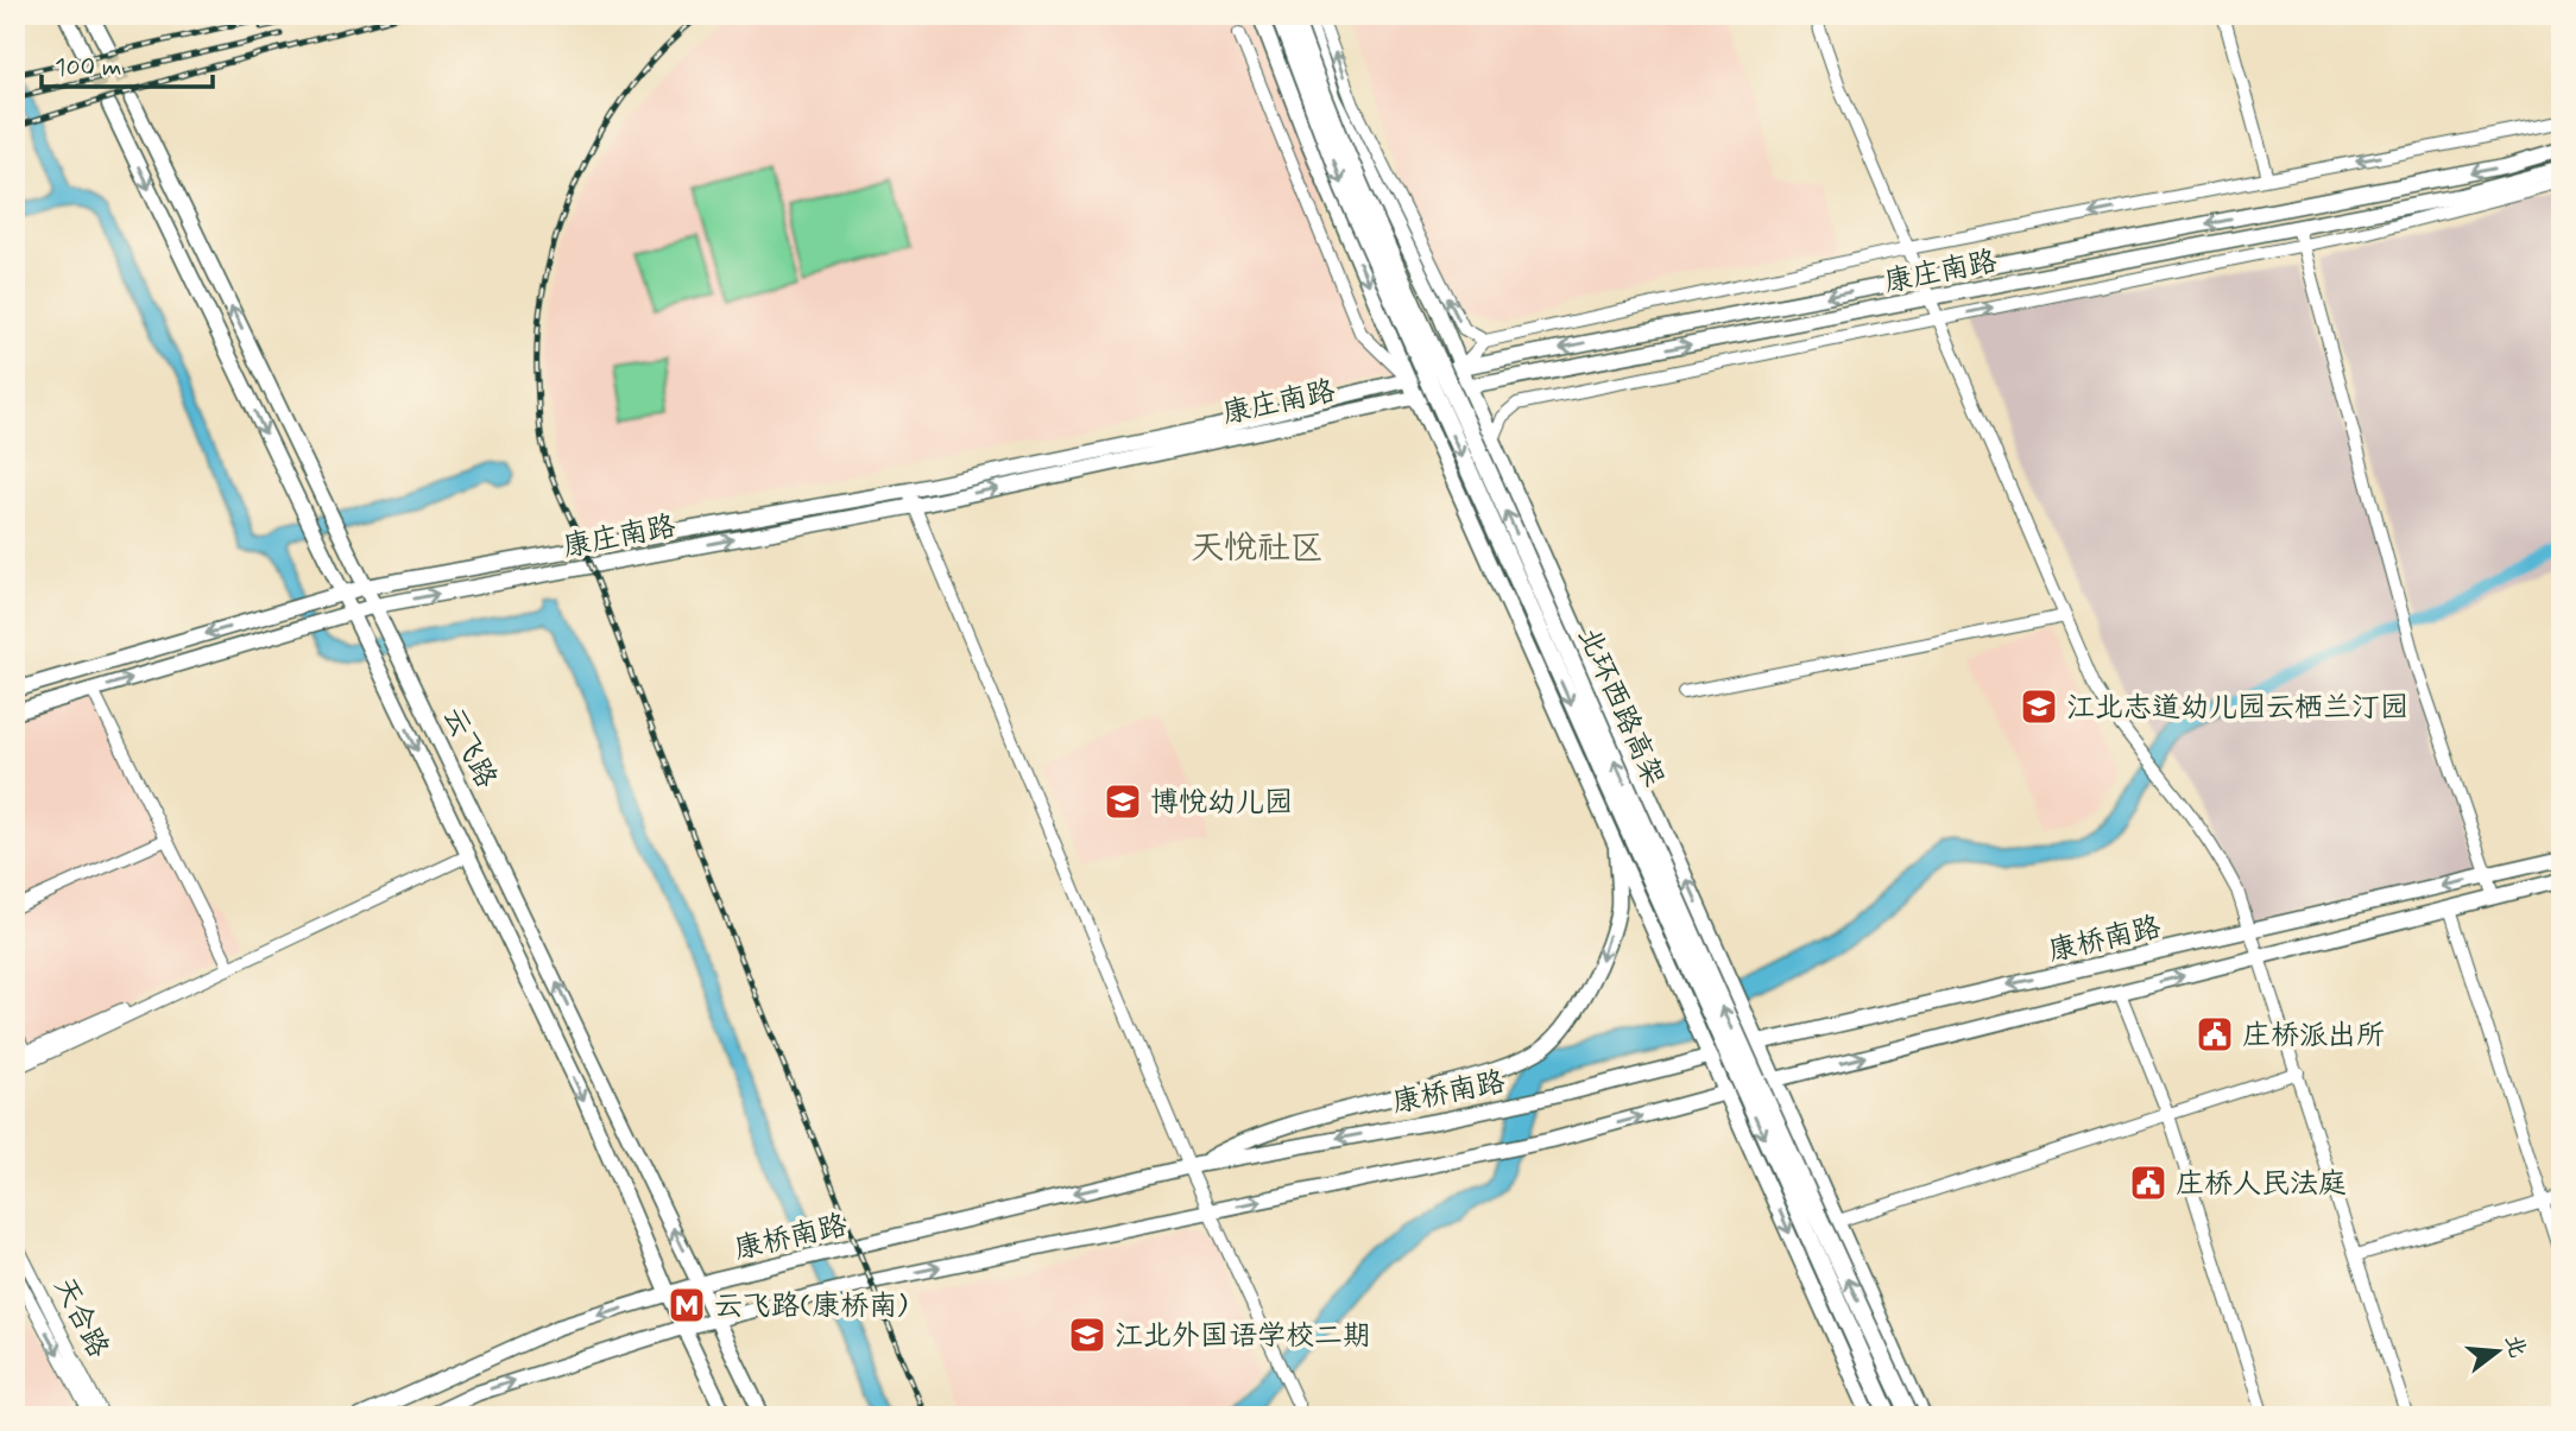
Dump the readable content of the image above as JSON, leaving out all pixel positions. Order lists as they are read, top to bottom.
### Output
{
  "streets": {
    "highway": ["北环西路高架"],
    "main road": ["康庄南路", "云飞路", "康桥南路"],
    "street": ["天合路"]
  },
  "crossings": [
    ["康庄南路", "云飞路"],
    ["云飞路", "康桥南路"]
  ],
  "districts": ["天悦社区"],
  "places": {
    "school or university": ["江北志道幼儿园云栖兰汀园", "博悦幼儿园", "江北外国语学校二期"],
    "public building": ["庄桥派出所", "庄桥人民法庭"],
    "metro station": ["云飞路(康桥南)"]
  },
  "scale_bar": "100 m",
  "north": "right"
}
